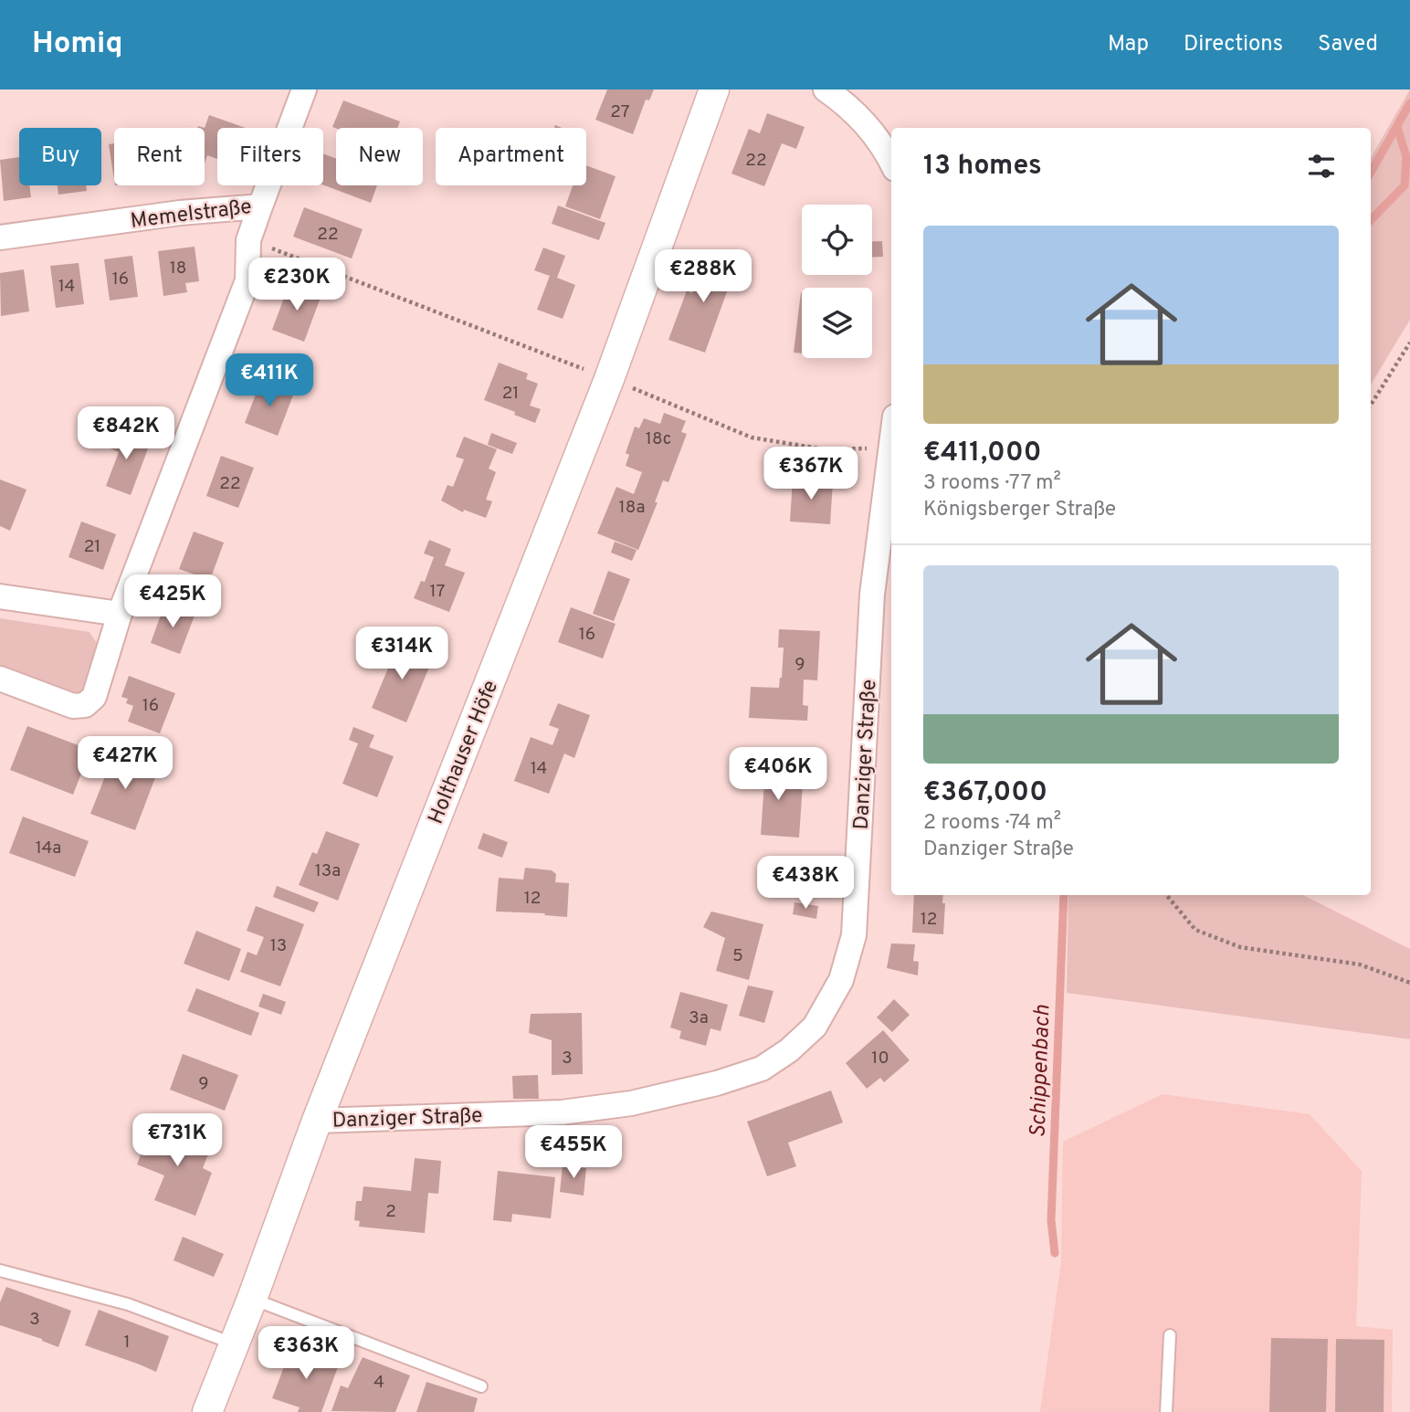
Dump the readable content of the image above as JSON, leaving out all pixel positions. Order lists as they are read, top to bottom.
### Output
{
  "streets": {
    "street": ["Memelstraße", "Holthauser Höfe", "Danziger Straße"]
  },
  "crossings": [
    ["Holthauser Höfe", "Danziger Straße"]
  ],
  "water": ["Schippenbach"],
  "house_numbers": [
    "27",
    "22",
    "22",
    "18",
    "16",
    "14",
    "21",
    "18c",
    "22",
    "18a",
    "21",
    "17",
    "16",
    "9",
    "16",
    "14",
    "14a",
    "13a",
    "12",
    "12",
    "13",
    "5",
    "3a",
    "3",
    "10",
    "9",
    "2",
    "3",
    "1",
    "4"
  ],
  "page": {
    "header": "Homiq",
    "nav": ["Map", "Directions", "Saved"],
    "chip": [
      "Buy",
      "Rent",
      "Filters",
      "New",
      "Apartment"
    ],
    "heading": "13 homes",
    "list": [
      {
        "name": "€411,000",
        "note": "3 rooms · 77 m² · Königsberger Straße"
      },
      {
        "name": "€367,000",
        "note": "2 rooms · 74 m² · Danziger Straße"
      }
    ],
    "price": [
      "€288K",
      "€230K",
      "€411K",
      "€842K",
      "€367K",
      "€425K",
      "€314K",
      "€427K",
      "€406K",
      "€438K",
      "€731K",
      "€455K",
      "€363K"
    ]
  }
}
